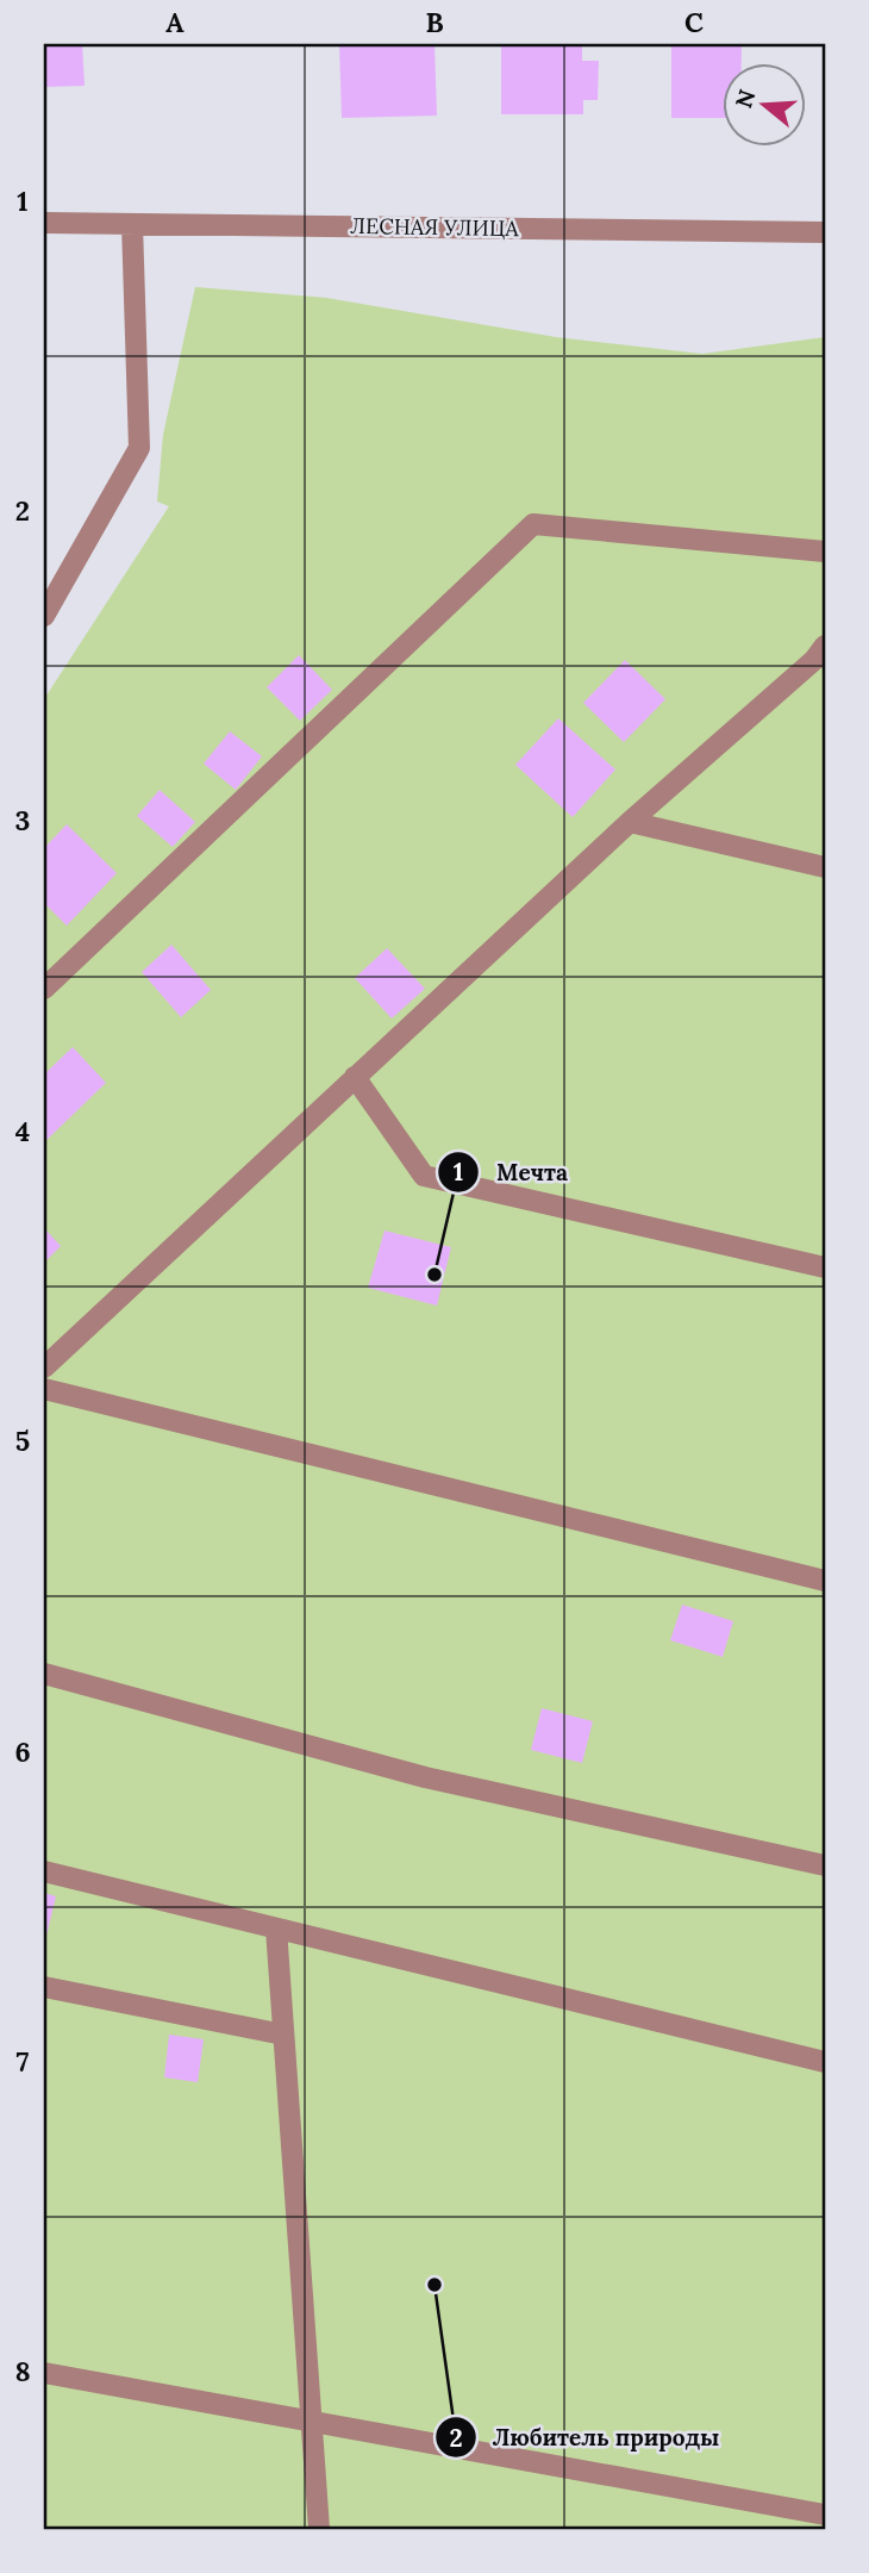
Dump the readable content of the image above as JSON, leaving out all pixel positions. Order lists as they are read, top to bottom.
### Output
{
  "streets": {
    "street": ["ЛЕСНАЯ УЛИЦА"]
  },
  "places": ["Мечта", "Любитель природы"],
  "north": "left",
  "grid": {
    "columns": ["A", "B", "C"],
    "rows": [
      "1",
      "2",
      "3",
      "4",
      "5",
      "6",
      "7",
      "8"
    ]
  }
}
